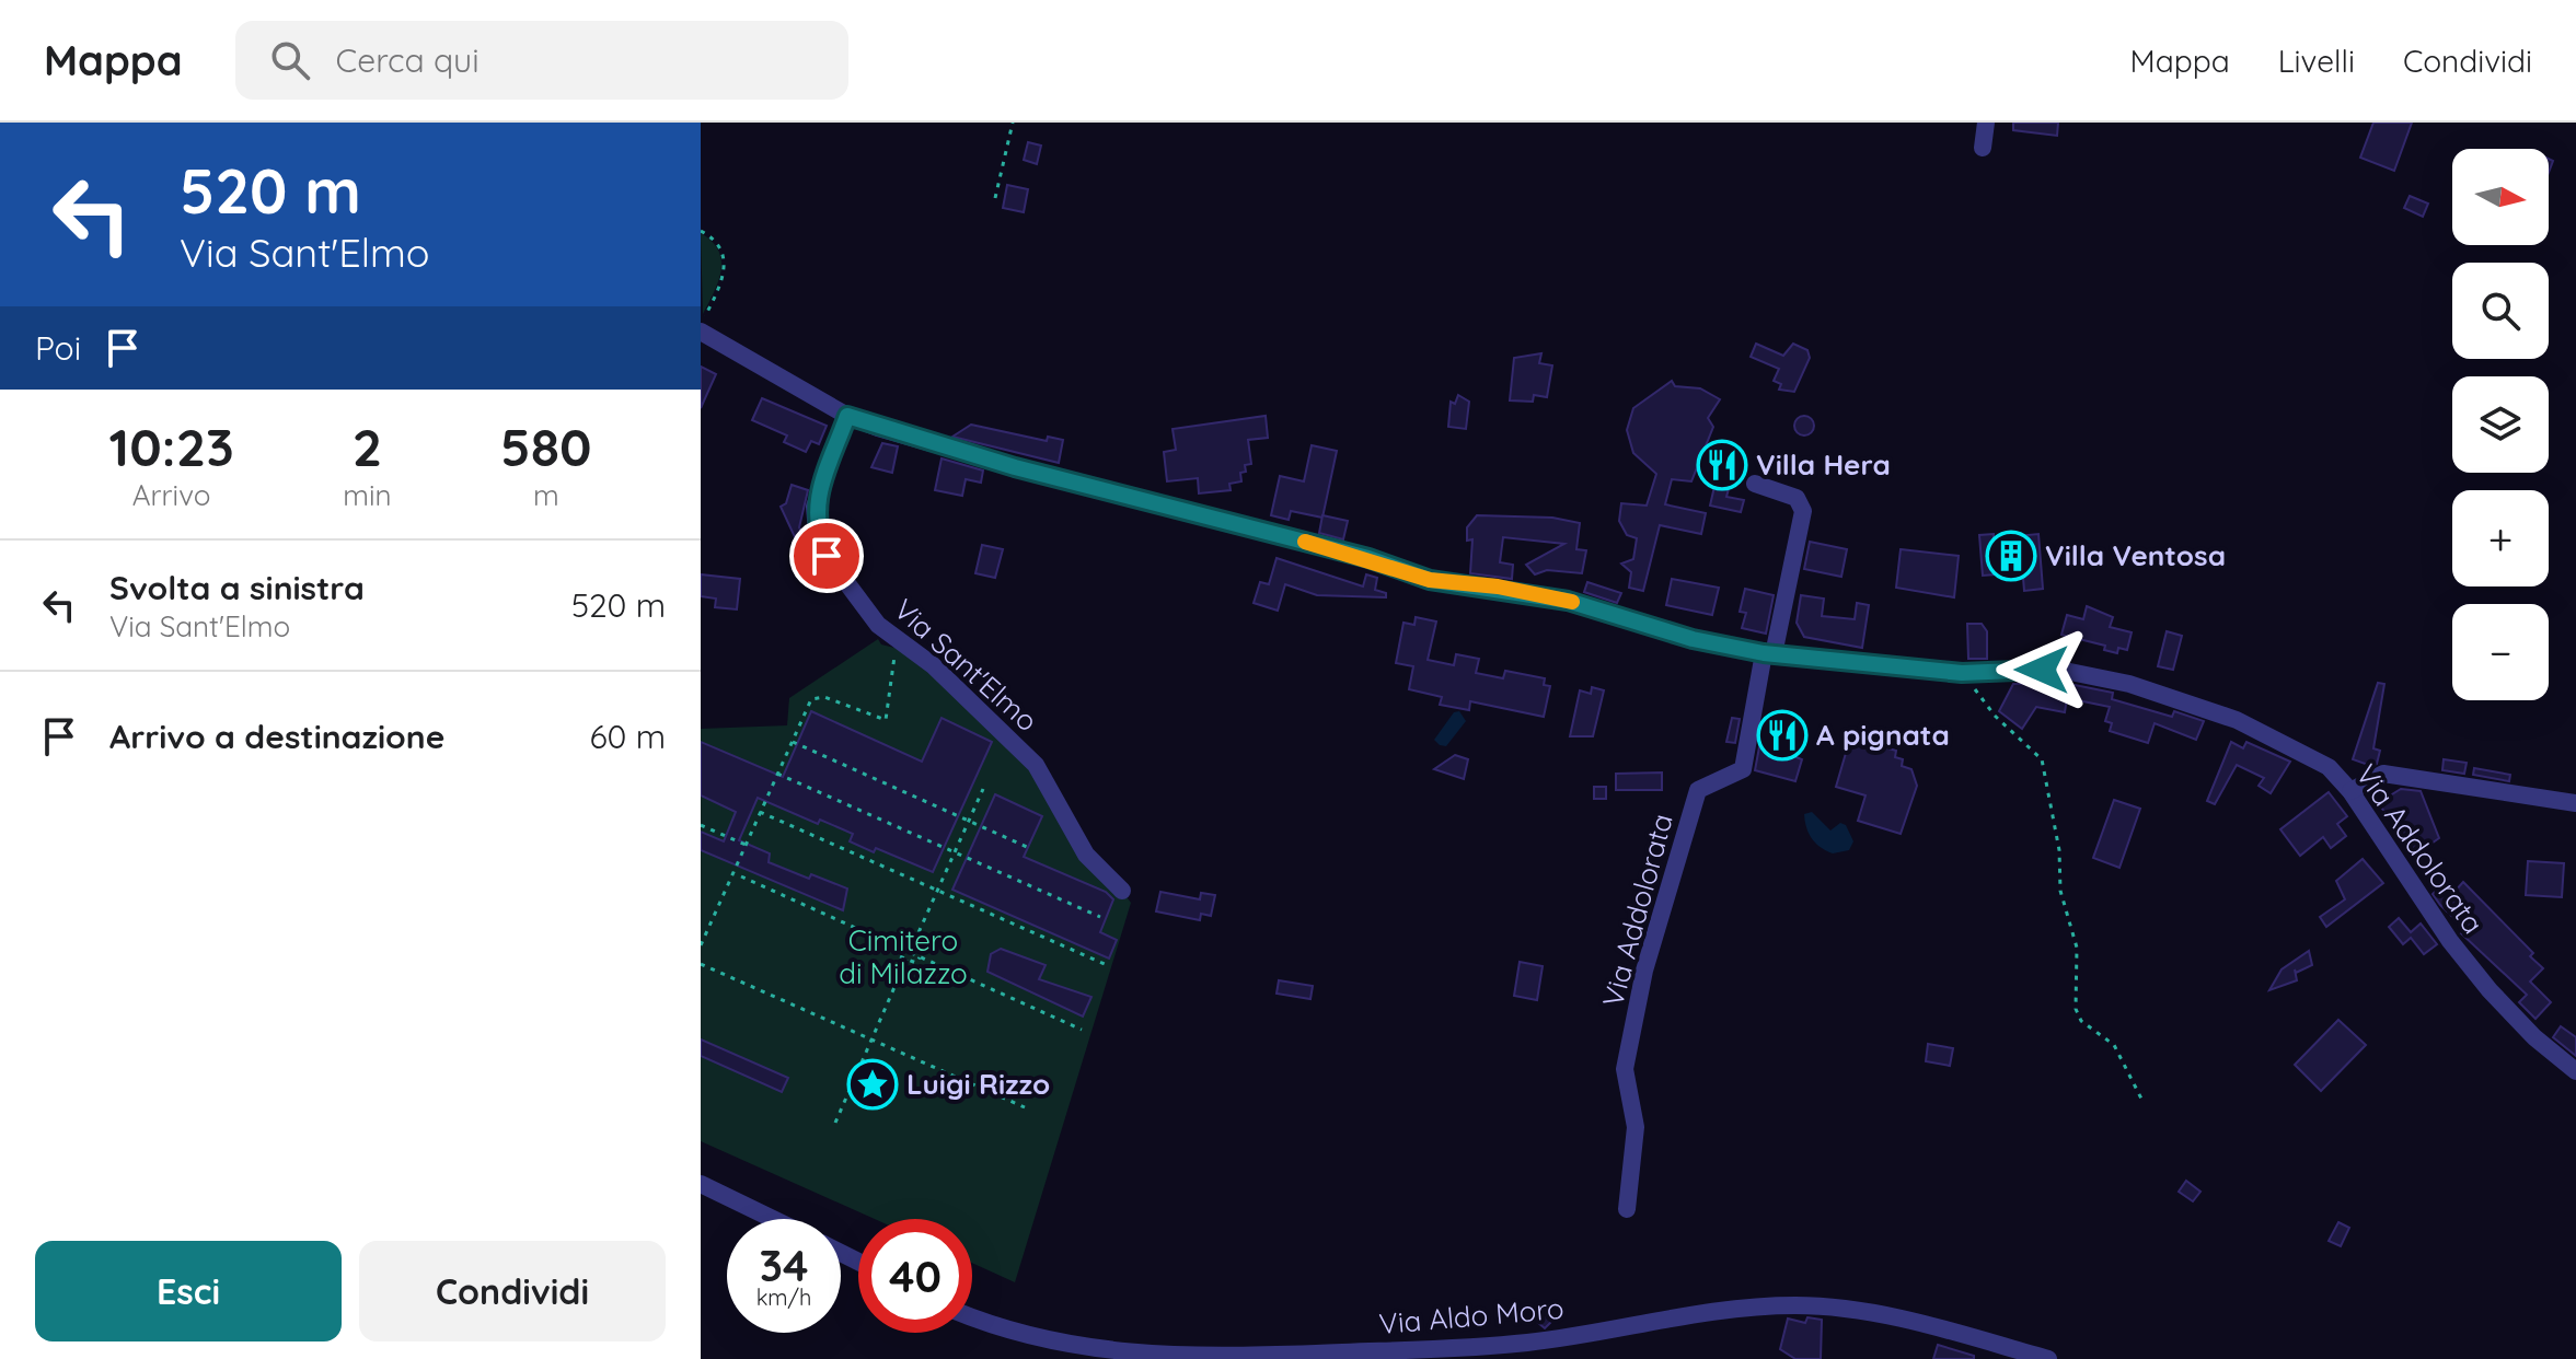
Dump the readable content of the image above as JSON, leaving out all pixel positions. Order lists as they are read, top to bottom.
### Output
{
  "streets": {
    "street": ["Via Sant'Elmo", "Via Addolorata", "Via Aldo Moro"]
  },
  "crossings": [
    ["Via Sant'Elmo", "Via Addolorata"]
  ],
  "parks": ["Cimitero di Milazzo"],
  "places": {
    "restaurant": ["Villa Hera", "A pignata"],
    "building": ["Villa Ventosa"],
    "place": ["Luigi Rizzo"]
  },
  "north": "right",
  "page": {
    "header": "Mappa",
    "search": "Cerca qui",
    "nav": ["Mappa", "Livelli", "Condividi"],
    "turn": ["520 m", "Via Sant'Elmo"],
    "map_buttons": ["+", "−"],
    "then": "Poi",
    "eta": [
      "10:23",
      "Arrivo",
      "2",
      "min",
      "580",
      "m"
    ],
    "list": [
      {
        "name": "Svolta a sinistra",
        "note": "Via Sant'Elmo",
        "value": "520 m"
      },
      {
        "name": "Arrivo a destinazione",
        "value": "60 m"
      }
    ],
    "speed": "34 km/h",
    "limit": "40",
    "buttons": ["Esci", "Condividi"]
  }
}
